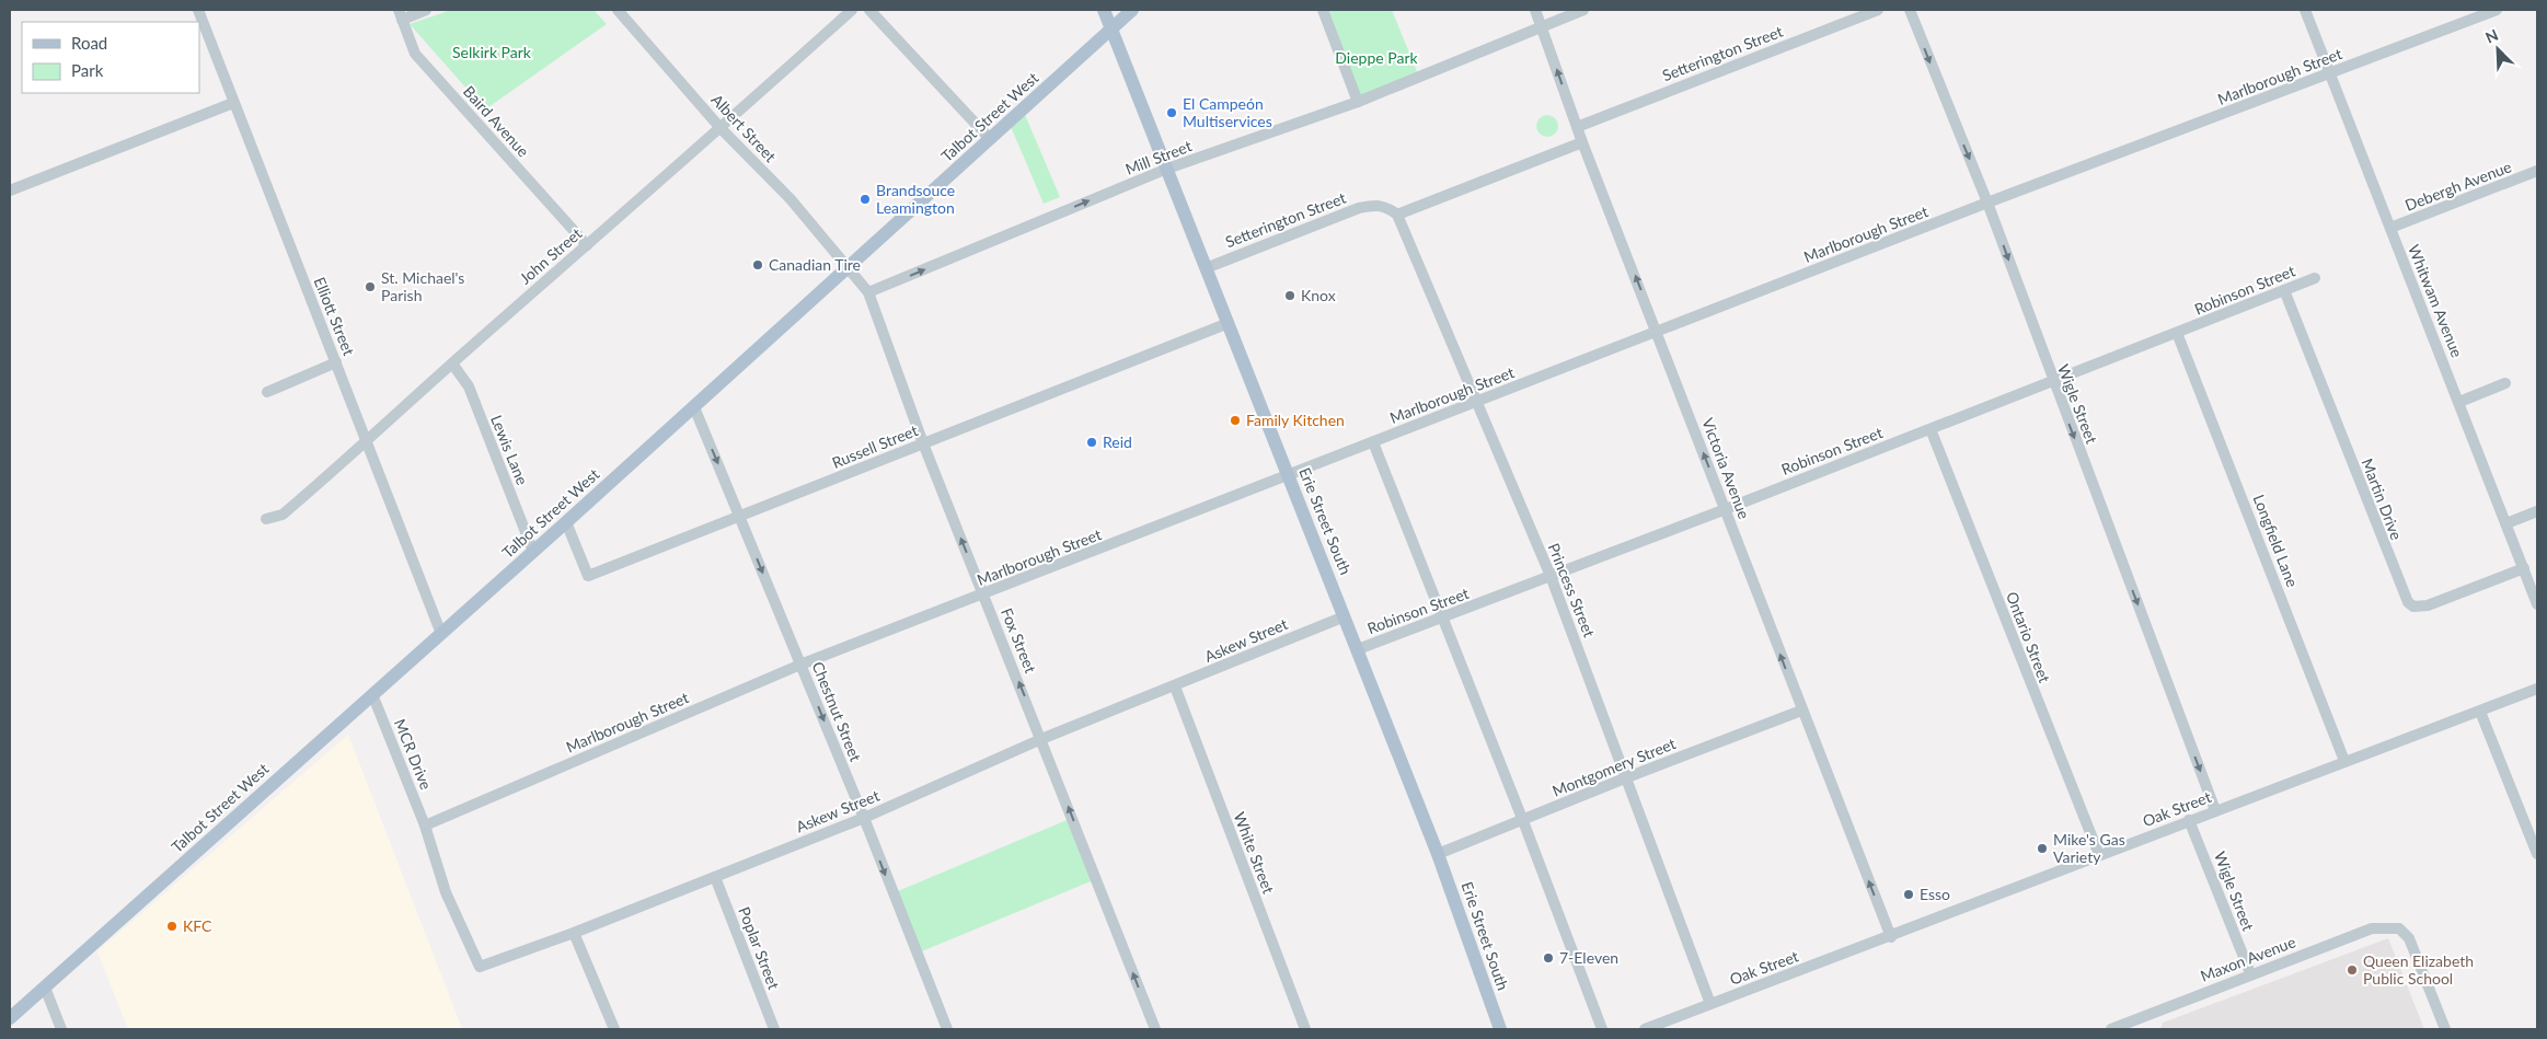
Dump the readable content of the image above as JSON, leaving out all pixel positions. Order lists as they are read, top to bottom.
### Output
{
  "streets": {
    "main road": ["Talbot Street West", "Erie Street South"],
    "street": [
      "Setterington Street",
      "Marlborough Street",
      "Baird Avenue",
      "Albert Street",
      "Mill Street",
      "Debergh Avenue",
      "John Street",
      "Robinson Street",
      "Whitwam Avenue",
      "Elliott Street",
      "Wigle Street",
      "Russell Street",
      "Lewis Lane",
      "Victoria Avenue",
      "Martin Drive",
      "Longfield Lane",
      "Princess Street",
      "Ontario Street",
      "Fox Street",
      "Askew Street",
      "Chestnut Street",
      "MCR Drive",
      "Montgomery Street",
      "Oak Street",
      "White Street",
      "Poplar Street",
      "Maxon Avenue"
    ]
  },
  "crossings": [
    ["Setterington Street", "Victoria Avenue"],
    ["Setterington Street", "Erie Street South"],
    ["Setterington Street", "Princess Street"],
    ["Marlborough Street", "Whitwam Avenue"],
    ["Marlborough Street", "Wigle Street"],
    ["Marlborough Street", "Victoria Avenue"],
    ["Marlborough Street", "Erie Street South"],
    ["Marlborough Street", "Princess Street"],
    ["Marlborough Street", "Fox Street"],
    ["Marlborough Street", "Askew Street"],
    ["Marlborough Street", "Chestnut Street"],
    ["Marlborough Street", "MCR Drive"],
    ["Talbot Street West", "Albert Street"],
    ["Talbot Street West", "Elliott Street"],
    ["Talbot Street West", "Russell Street"],
    ["Talbot Street West", "Lewis Lane"],
    ["Talbot Street West", "Erie Street South"],
    ["Talbot Street West", "Fox Street"],
    ["Talbot Street West", "Chestnut Street"],
    ["Talbot Street West", "MCR Drive"],
    ["Baird Avenue", "John Street"],
    ["Albert Street", "John Street"],
    ["Albert Street", "Fox Street"],
    ["Mill Street", "Victoria Avenue"],
    ["Mill Street", "Erie Street South"],
    ["Mill Street", "Fox Street"],
    ["Debergh Avenue", "Whitwam Avenue"],
    ["John Street", "Elliott Street"],
    ["John Street", "Lewis Lane"],
    ["Robinson Street", "Wigle Street"],
    ["Robinson Street", "Victoria Avenue"],
    ["Robinson Street", "Martin Drive"],
    ["Robinson Street", "Erie Street South"],
    ["Robinson Street", "Longfield Lane"],
    ["Robinson Street", "Princess Street"],
    ["Robinson Street", "Ontario Street"],
    ["Whitwam Avenue", "Martin Drive"],
    ["Wigle Street", "Oak Street"],
    ["Wigle Street", "Maxon Avenue"],
    ["Russell Street", "Erie Street South"],
    ["Russell Street", "Fox Street"],
    ["Russell Street", "Chestnut Street"],
    ["Victoria Avenue", "Montgomery Street"],
    ["Victoria Avenue", "Oak Street"],
    ["Erie Street South", "Askew Street"],
    ["Erie Street South", "Montgomery Street"],
    ["Longfield Lane", "Oak Street"],
    ["Princess Street", "Montgomery Street"],
    ["Princess Street", "Oak Street"],
    ["Ontario Street", "Oak Street"],
    ["Fox Street", "Askew Street"],
    ["Askew Street", "Chestnut Street"],
    ["Askew Street", "MCR Drive"],
    ["Askew Street", "White Street"],
    ["Askew Street", "Poplar Street"]
  ],
  "one_way": [
    "Mill Street",
    "Wigle Street",
    "Victoria Avenue",
    "Fox Street",
    "Chestnut Street"
  ],
  "parks": ["Selkirk Park", "Dieppe Park"],
  "places": [
    "El Campeón Multiservices",
    "Brandsouce Leamington",
    "Canadian Tire",
    "St. Michael's Parish",
    "Knox",
    "Family Kitchen",
    "Reid",
    "Mike's Gas Variety",
    "Esso",
    "KFC",
    "7-Eleven",
    "Queen Elizabeth Public School"
  ],
  "legend": ["Road", "Park"],
  "north": "top left"
}
